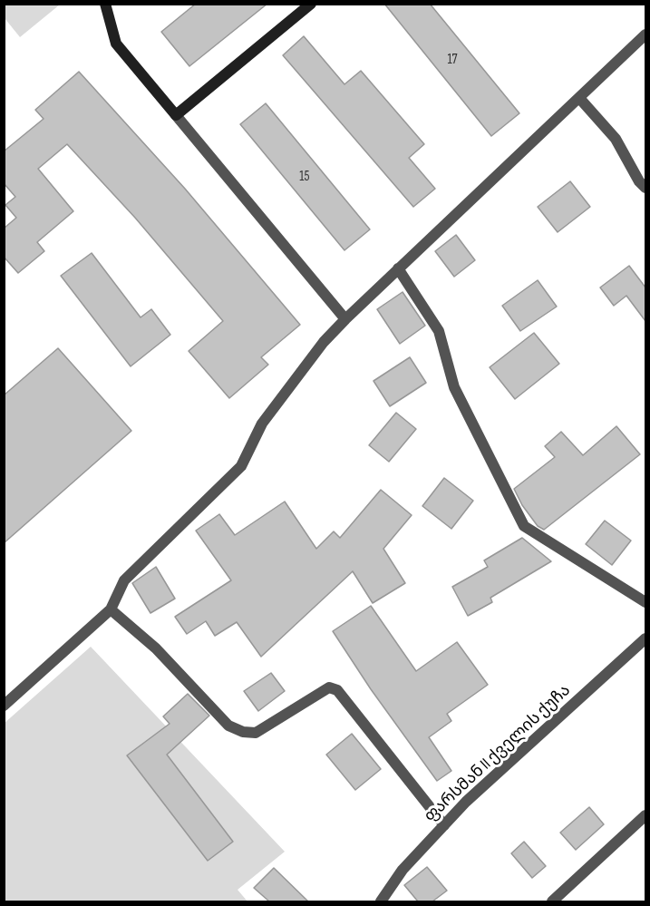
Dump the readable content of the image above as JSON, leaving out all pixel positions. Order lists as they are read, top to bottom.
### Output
{
  "streets": {
    "street": ["ფარსმან II ქველის ქუჩა"]
  },
  "house_numbers": ["17", "15"]
}
